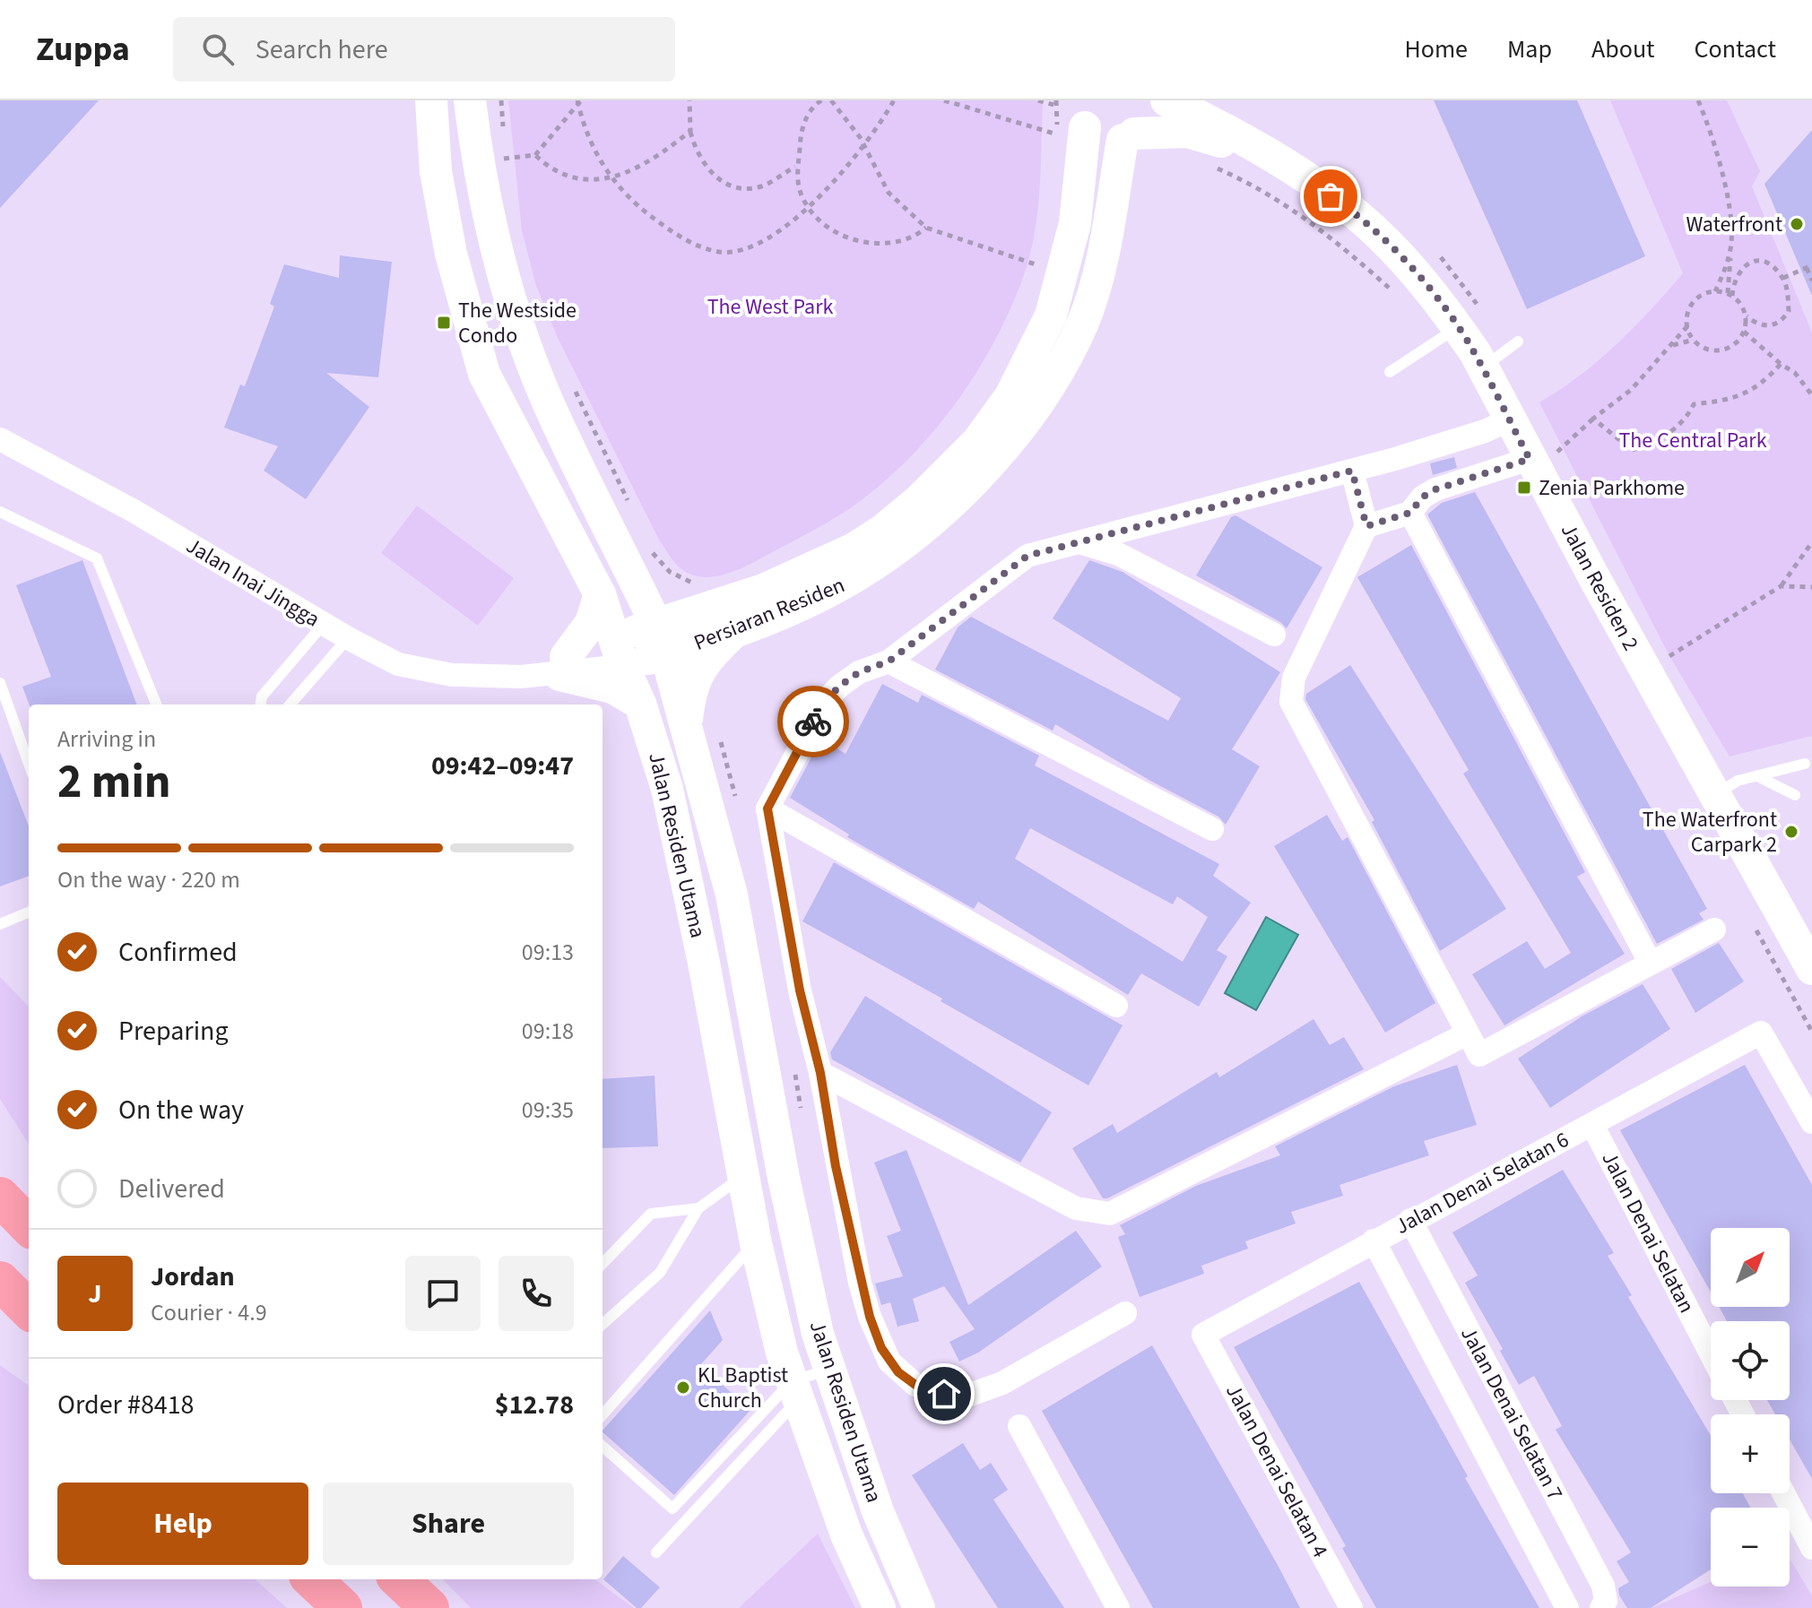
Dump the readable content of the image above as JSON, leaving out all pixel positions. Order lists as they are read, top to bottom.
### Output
{
  "streets": {
    "street": [
      "Jalan Inai Jingga",
      "Jalan Residen 2",
      "Persiaran Residen",
      "Jalan Residen Utama",
      "Jalan Denai Selatan 6",
      "Jalan Denai Selatan",
      "Jalan Denai Selatan 7",
      "Jalan Denai Selatan 4"
    ]
  },
  "crossings": [
    ["Jalan Inai Jingga", "Persiaran Residen"],
    ["Jalan Inai Jingga", "Jalan Residen Utama"],
    ["Jalan Residen 2", "Persiaran Residen"],
    ["Persiaran Residen", "Jalan Residen Utama"],
    ["Jalan Denai Selatan 6", "Jalan Denai Selatan"],
    ["Jalan Denai Selatan 6", "Jalan Denai Selatan 7"],
    ["Jalan Denai Selatan 6", "Jalan Denai Selatan 4"]
  ],
  "parks": ["The West Park", "The Central Park"],
  "places": {
    "other": ["Waterfront", "The Waterfront Carpark 2", "KL Baptist Church"],
    "transit": ["The Westside Condo", "Zenia Parkhome"]
  },
  "north": "top right",
  "page": {
    "header": "Zuppa",
    "search": "Search here",
    "nav": [
      "Home",
      "Map",
      "About",
      "Contact"
    ],
    "heading": ["2 min", "Arriving in", "09:42–09:47"],
    "panel": [
      "Jordan",
      "Courier · 4.9",
      "Order #8418",
      "$12.78"
    ],
    "bar": "On the way · 220 m",
    "list": [
      ["Confirmed", "09:13"],
      ["Preparing", "09:18"],
      ["On the way", "09:35"],
      "Delivered"
    ],
    "map_buttons": ["+", "−"],
    "round": "J",
    "buttons": ["Help", "Share"]
  }
}
